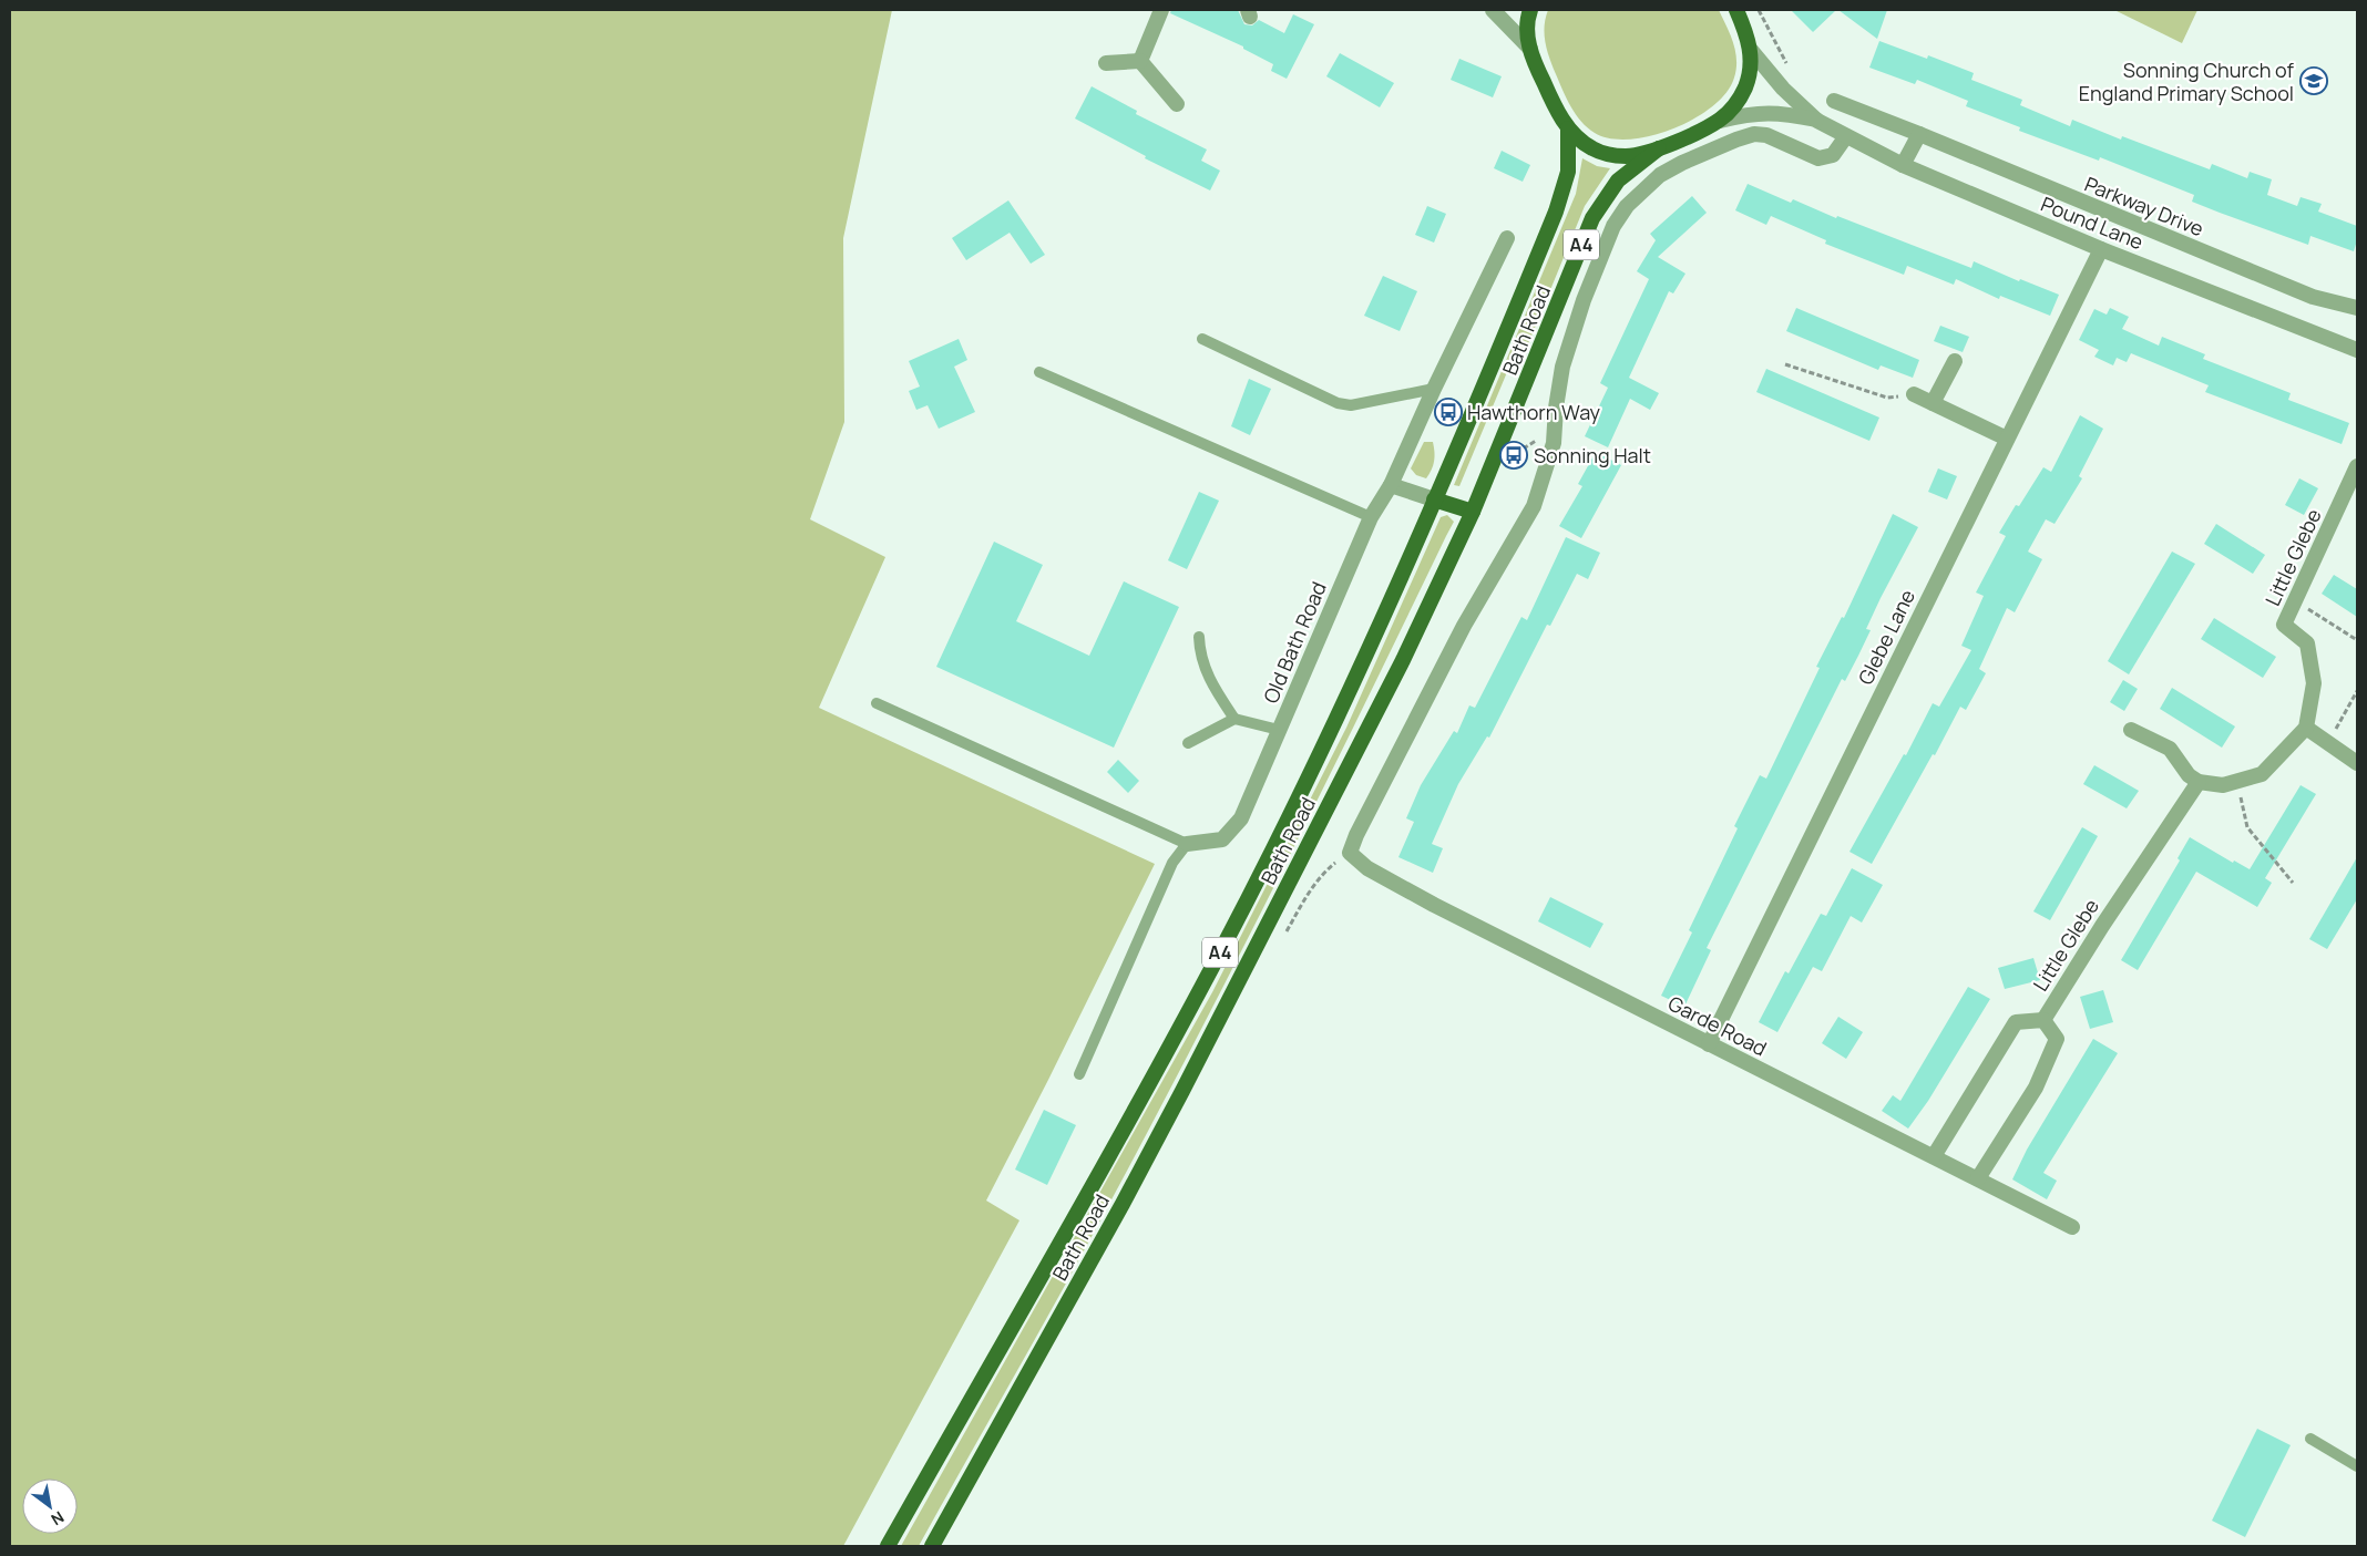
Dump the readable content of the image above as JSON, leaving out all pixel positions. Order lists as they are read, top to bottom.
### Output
{
  "streets": {
    "main road": ["A4", "Bath Road"],
    "street": [
      "Parkway Drive",
      "Pound Lane",
      "Little Glebe",
      "Glebe Lane",
      "Old Bath Road",
      "Garde Road"
    ]
  },
  "crossings": [
    ["Pound Lane", "Glebe Lane"],
    ["Pound Lane", "Garde Road"],
    ["Little Glebe", "Garde Road"],
    ["Glebe Lane", "Garde Road"]
  ],
  "places": {
    "school or university": ["Sonning Church of England Primary School"],
    "bus stop": ["Hawthorn Way", "Sonning Halt"]
  },
  "north": "bottom right"
}
